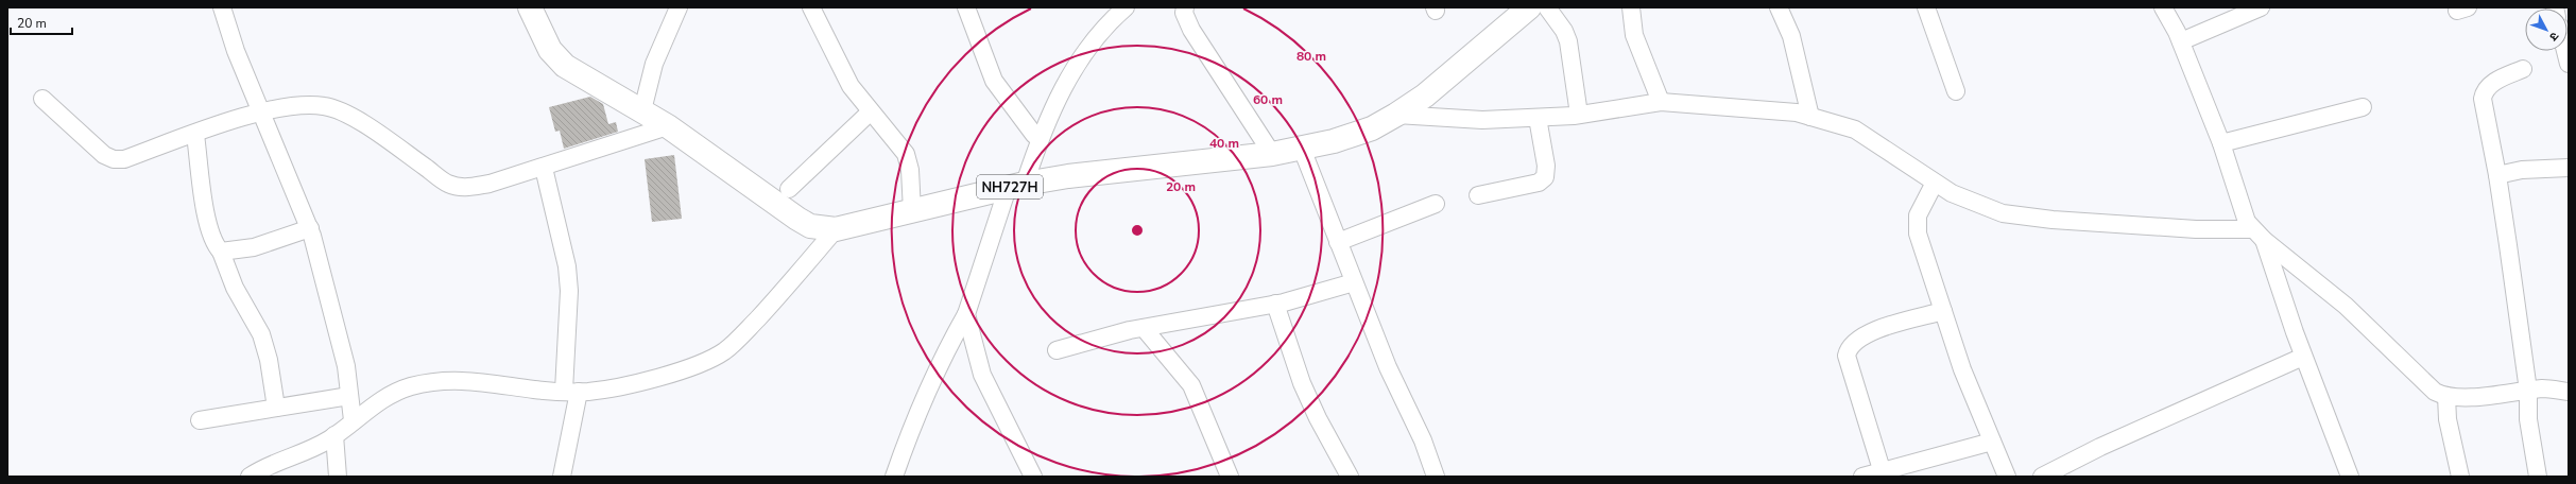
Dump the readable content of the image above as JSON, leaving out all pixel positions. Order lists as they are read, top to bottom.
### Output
{
  "streets": {
    "highway": ["NH727H"]
  },
  "scale_bar": "20 m",
  "north": "bottom right",
  "rings": [
    "80 m",
    "60 m",
    "40 m",
    "20 m"
  ]
}
